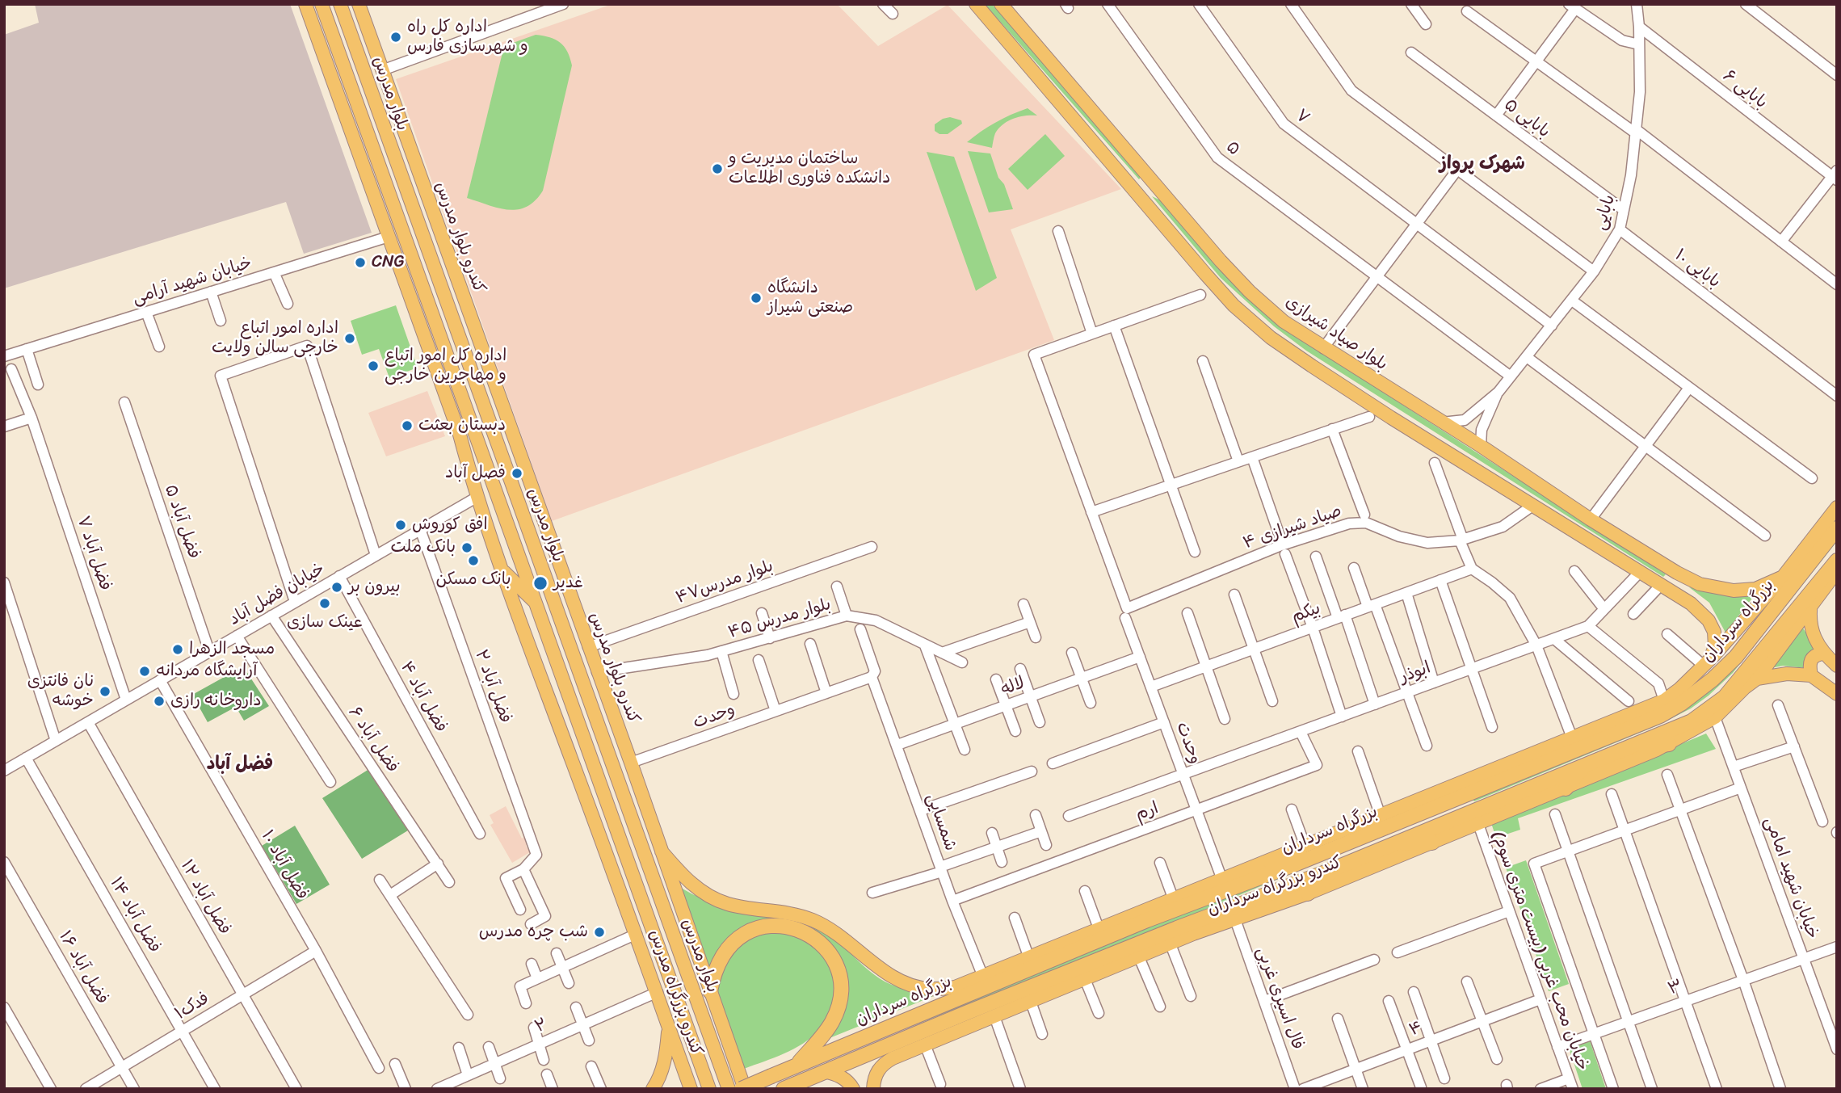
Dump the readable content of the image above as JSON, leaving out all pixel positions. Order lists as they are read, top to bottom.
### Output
{
  "streets": {
    "highway": ["بزرگراه سرداران"],
    "main road": [
      "بلوار مدرس",
      "کندرو بلوار مدرس",
      "بلوار صیاد شیرازی",
      "کندرو بزرگراه سرداران",
      "کندرو بزرگراه مدرس"
    ],
    "street": [
      "بابایی ۶",
      "۷",
      "بابایی ۵",
      "۵",
      "بابایی",
      "بابایی ۱۰",
      "خیابان شهید آرامی",
      "فضل آباد ۵",
      "صیاد شیرازی ۴",
      "فضل آباد ۷",
      "بلوار مدرس۴۷",
      "خیابان فضل آباد",
      "بیکم",
      "۴۵ بلوار مدرس",
      "ابوذر",
      "فضل آباد ۲",
      "لاله",
      "فضل آباد ۴",
      "وحدت",
      "فضل آباد ۶",
      "ارم",
      "شمسایی",
      "فضل آباد ۱۰",
      "خیابان شهید امامی",
      "فضل آباد ۱۲",
      "فضل آباد ۱۴",
      "خیابان محب غربی (بیست متری سوم)",
      "فضل آباد ۱۶",
      "۳",
      "فال اسیری غربی",
      "فدک۱",
      "۲",
      "۴"
    ]
  },
  "crossings": [
    ["بابایی ۶", "بابایی"],
    ["۷", "بابایی"],
    ["بابایی ۵", "بابایی"],
    ["۵", "بابایی"],
    ["بابایی", "بابایی ۱۰"],
    ["بابایی", "بلوار صیاد شیرازی"],
    ["کندرو بلوار مدرس", "بلوار مدرس۴۷"],
    ["کندرو بلوار مدرس", "۴۵ بلوار مدرس"],
    ["کندرو بلوار مدرس", "بزرگراه سرداران"],
    ["کندرو بلوار مدرس", "وحدت"],
    ["کندرو بلوار مدرس", "کندرو بزرگراه سرداران"],
    ["فضل آباد ۵", "خیابان فضل آباد"],
    ["صیاد شیرازی ۴", "وحدت"],
    ["فضل آباد ۷", "خیابان فضل آباد"],
    ["خیابان فضل آباد", "فضل آباد ۲"],
    ["خیابان فضل آباد", "فضل آباد ۴"],
    ["خیابان فضل آباد", "فضل آباد ۶"],
    ["خیابان فضل آباد", "فضل آباد ۱۰"],
    ["خیابان فضل آباد", "فضل آباد ۱۲"],
    ["خیابان فضل آباد", "فضل آباد ۱۴"],
    ["بیکم", "وحدت"],
    ["ابوذر", "وحدت"],
    ["ابوذر", "ارم"],
    ["لاله", "وحدت"],
    ["لاله", "شمسایی"],
    ["وحدت", "ارم"],
    ["وحدت", "شمسایی"],
    ["وحدت", "کندرو بزرگراه سرداران"],
    ["ارم", "شمسایی"],
    ["شمسایی", "کندرو بزرگراه سرداران"],
    ["فضل آباد ۱۰", "فدک۱"],
    ["خیابان شهید امامی", "کندرو بزرگراه سرداران"],
    ["خیابان شهید امامی", "۳"],
    ["کندرو بزرگراه سرداران", "خیابان محب غربی (بیست متری سوم)"],
    ["کندرو بزرگراه سرداران", "فال اسیری غربی"],
    ["فضل آباد ۱۲", "فدک۱"],
    ["فضل آباد ۱۴", "فدک۱"],
    ["خیابان محب غربی (بیست متری سوم)", "۳"],
    ["خیابان محب غربی (بیست متری سوم)", "۴"],
    ["فضل آباد ۱۶", "فدک۱"],
    ["کندرو بزرگراه مدرس", "۲"]
  ],
  "districts": ["شهرک پرواز", "فضل آباد"],
  "places": [
    "اداره کل راه و شهرسازی فارس",
    "ساختمان مدیریت و دانشکده فناوری اطلاعات",
    "CNG",
    "دانشگاه صنعتی شیراز",
    "اداره امور اتباع خارجی سالن ولایت",
    "اداره کل امور اتباع و مهاجرین خارجی",
    "دبستان بعثت",
    "فصل آباد",
    "افق کوروش",
    "بانک ملت",
    "بانک مسکن",
    "غدیر",
    "بیرون بر",
    "عینک سازی",
    "مسجد الزهرا",
    "آرایشگاه مردانه",
    "نان فانتزی خوشه",
    "داروخانه رازی",
    "شب چره مدرس"
  ]
}
